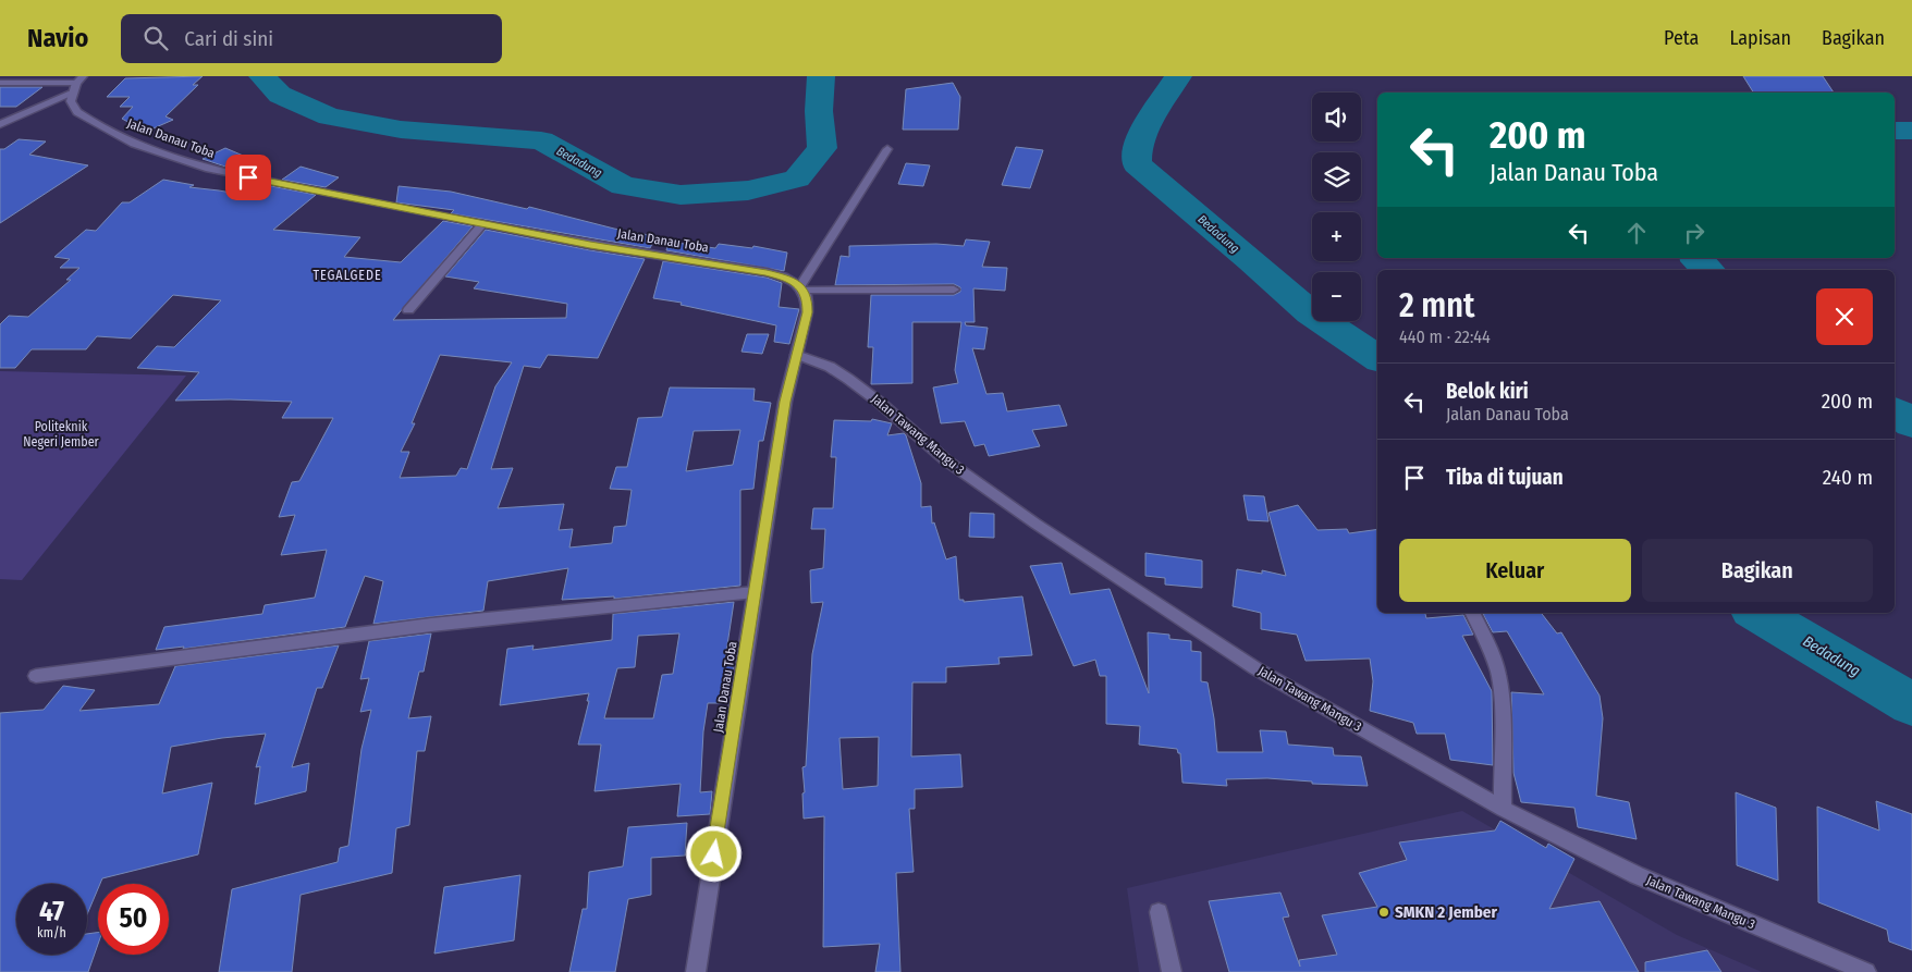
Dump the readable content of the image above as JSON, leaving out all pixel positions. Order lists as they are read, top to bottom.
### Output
{
  "streets": {
    "street": ["Jalan Danau Toba", "Jalan Tawang Mangu 3"]
  },
  "crossings": [
    ["Jalan Danau Toba", "Jalan Tawang Mangu 3"]
  ],
  "districts": ["TEGALGEDE"],
  "water": ["Bedadung"],
  "parks": ["Politeknik Negeri Jember"],
  "places": ["SMKN 2 Jember"],
  "page": {
    "header": "Navio",
    "search": "Cari di sini",
    "nav": ["Peta", "Lapisan", "Bagikan"],
    "map_buttons": ["+", "−"],
    "turn": ["200 m", "Jalan Danau Toba"],
    "heading": ["2 mnt", "440 m · 22:44"],
    "list": [
      {
        "name": "Belok kiri",
        "note": "Jalan Danau Toba",
        "value": "200 m"
      },
      {
        "name": "Tiba di tujuan",
        "value": "240 m"
      }
    ],
    "buttons": ["Keluar", "Bagikan"],
    "speed": "47 km/h",
    "limit": "50"
  }
}
